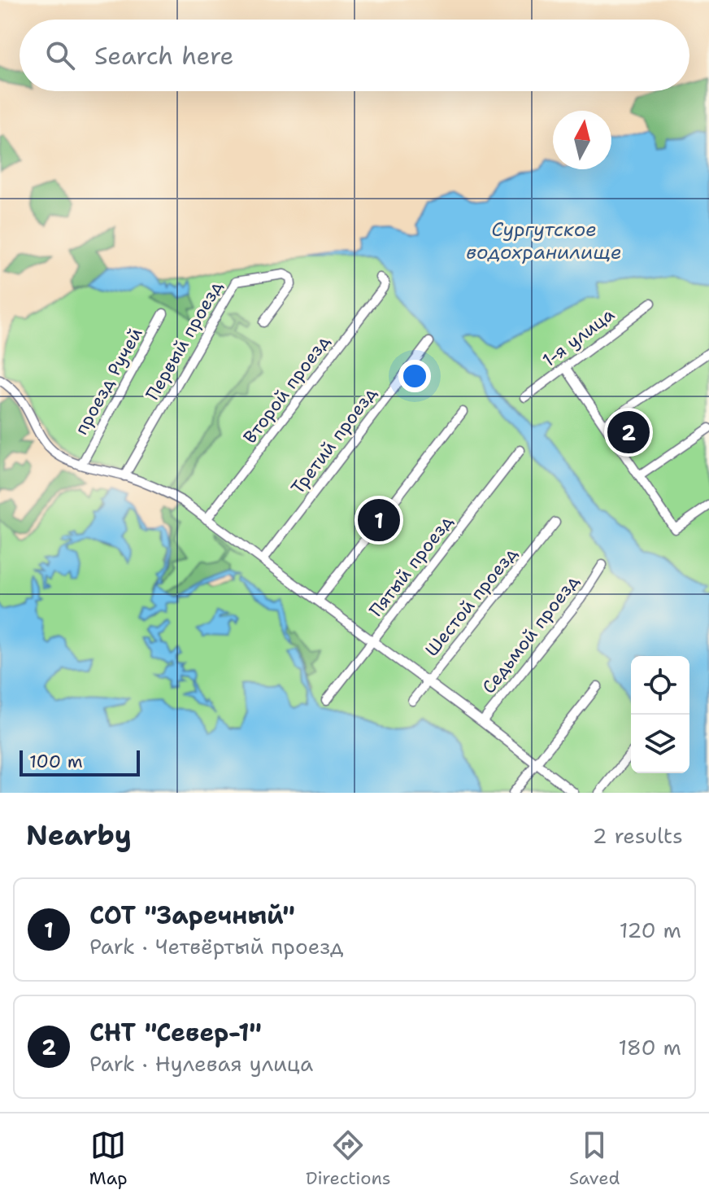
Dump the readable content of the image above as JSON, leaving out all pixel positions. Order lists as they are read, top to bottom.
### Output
{
  "streets": {
    "street": [
      "1-я улица",
      "Первый проезд",
      "проезд Ручей",
      "Второй проезд",
      "Третий проезд",
      "Пятый проезд",
      "Шестой проезд",
      "Седьмой проезд"
    ]
  },
  "water": ["Сургутское водохранилище"],
  "scale_bar": "100 m",
  "north": "top",
  "page": {
    "search": "Search here",
    "pins": ["2", "1"],
    "scale": "100 m",
    "heading": ["Nearby", "2 results"],
    "list": [
      {
        "mark": "1",
        "name": "СОТ \"Заречный\"",
        "note": "Park · Четвёртый проезд",
        "value": "120 m"
      },
      {
        "mark": "2",
        "name": "СНТ \"Север-1\"",
        "note": "Park · Нулевая улица",
        "value": "180 m"
      }
    ],
    "nav": ["Map", "Directions", "Saved"]
  }
}
